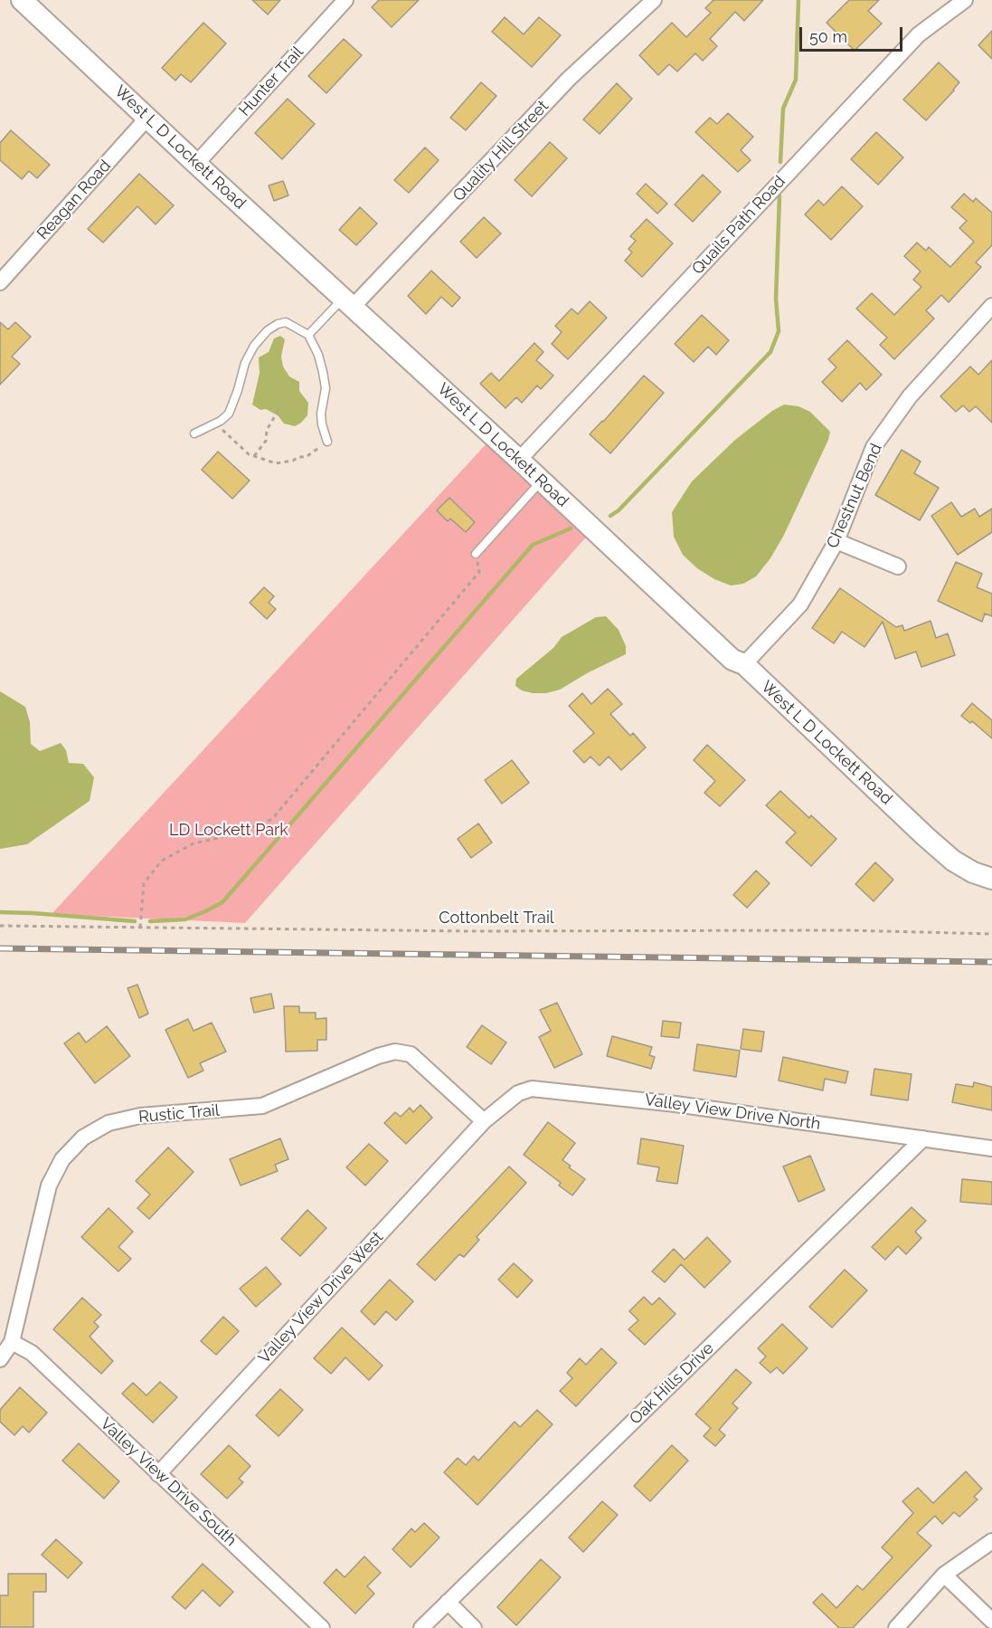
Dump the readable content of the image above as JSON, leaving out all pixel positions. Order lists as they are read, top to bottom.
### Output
{
  "streets": {
    "main road": ["West L D Lockett Road"],
    "street": [
      "Hunter Trail",
      "Quality Hill Street",
      "Reagan Road",
      "Quails Path Road",
      "Chestnut Bend",
      "Valley View Drive North",
      "Rustic Trail",
      "Valley View Drive West",
      "Oak Hills Drive",
      "Valley View Drive South"
    ],
    "path": ["Cottonbelt Trail"]
  },
  "crossings": [
    ["Hunter Trail", "West L D Lockett Road"],
    ["West L D Lockett Road", "Quality Hill Street"],
    ["West L D Lockett Road", "Reagan Road"],
    ["West L D Lockett Road", "Quails Path Road"],
    ["West L D Lockett Road", "Chestnut Bend"],
    ["Valley View Drive North", "Rustic Trail"],
    ["Valley View Drive North", "Valley View Drive West"],
    ["Valley View Drive North", "Oak Hills Drive"],
    ["Rustic Trail", "Valley View Drive West"],
    ["Rustic Trail", "Valley View Drive South"],
    ["Valley View Drive West", "Valley View Drive South"]
  ],
  "parks": ["LD Lockett Park"],
  "scale_bar": "50 m"
}
